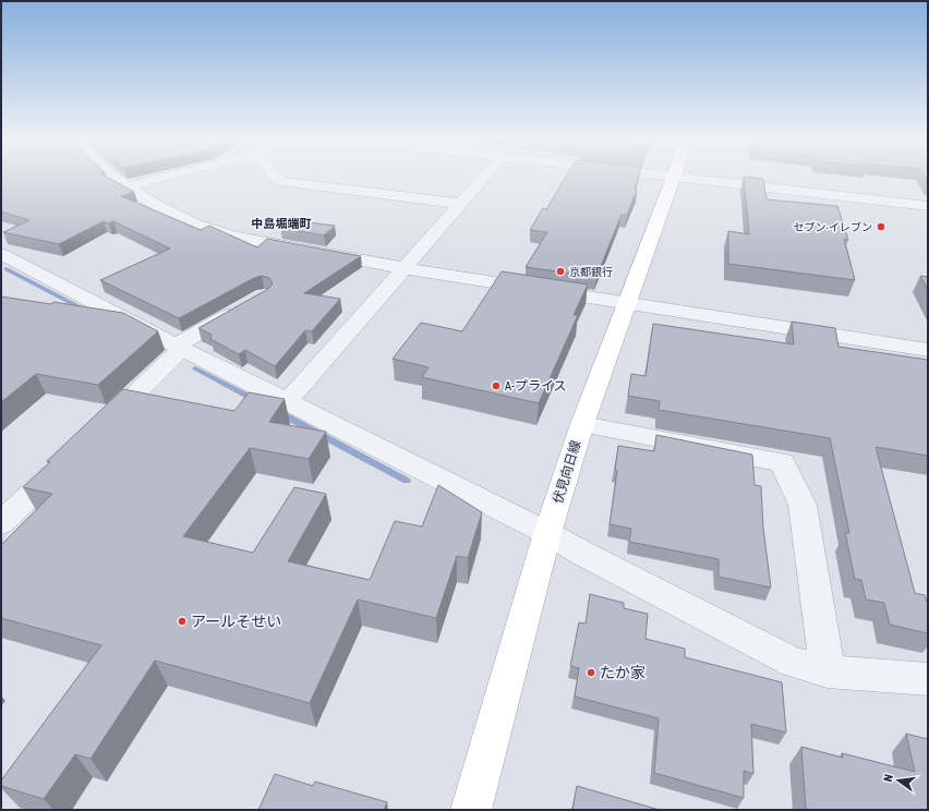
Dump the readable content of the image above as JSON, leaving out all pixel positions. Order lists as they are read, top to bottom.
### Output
{
  "streets": {
    "main road": ["伏見向日線"]
  },
  "districts": ["中島堀端町"],
  "places": [
    "セブン-イレブン",
    "京都銀行",
    "A-プライス",
    "アールそせい",
    "たか家"
  ],
  "north": "left"
}
